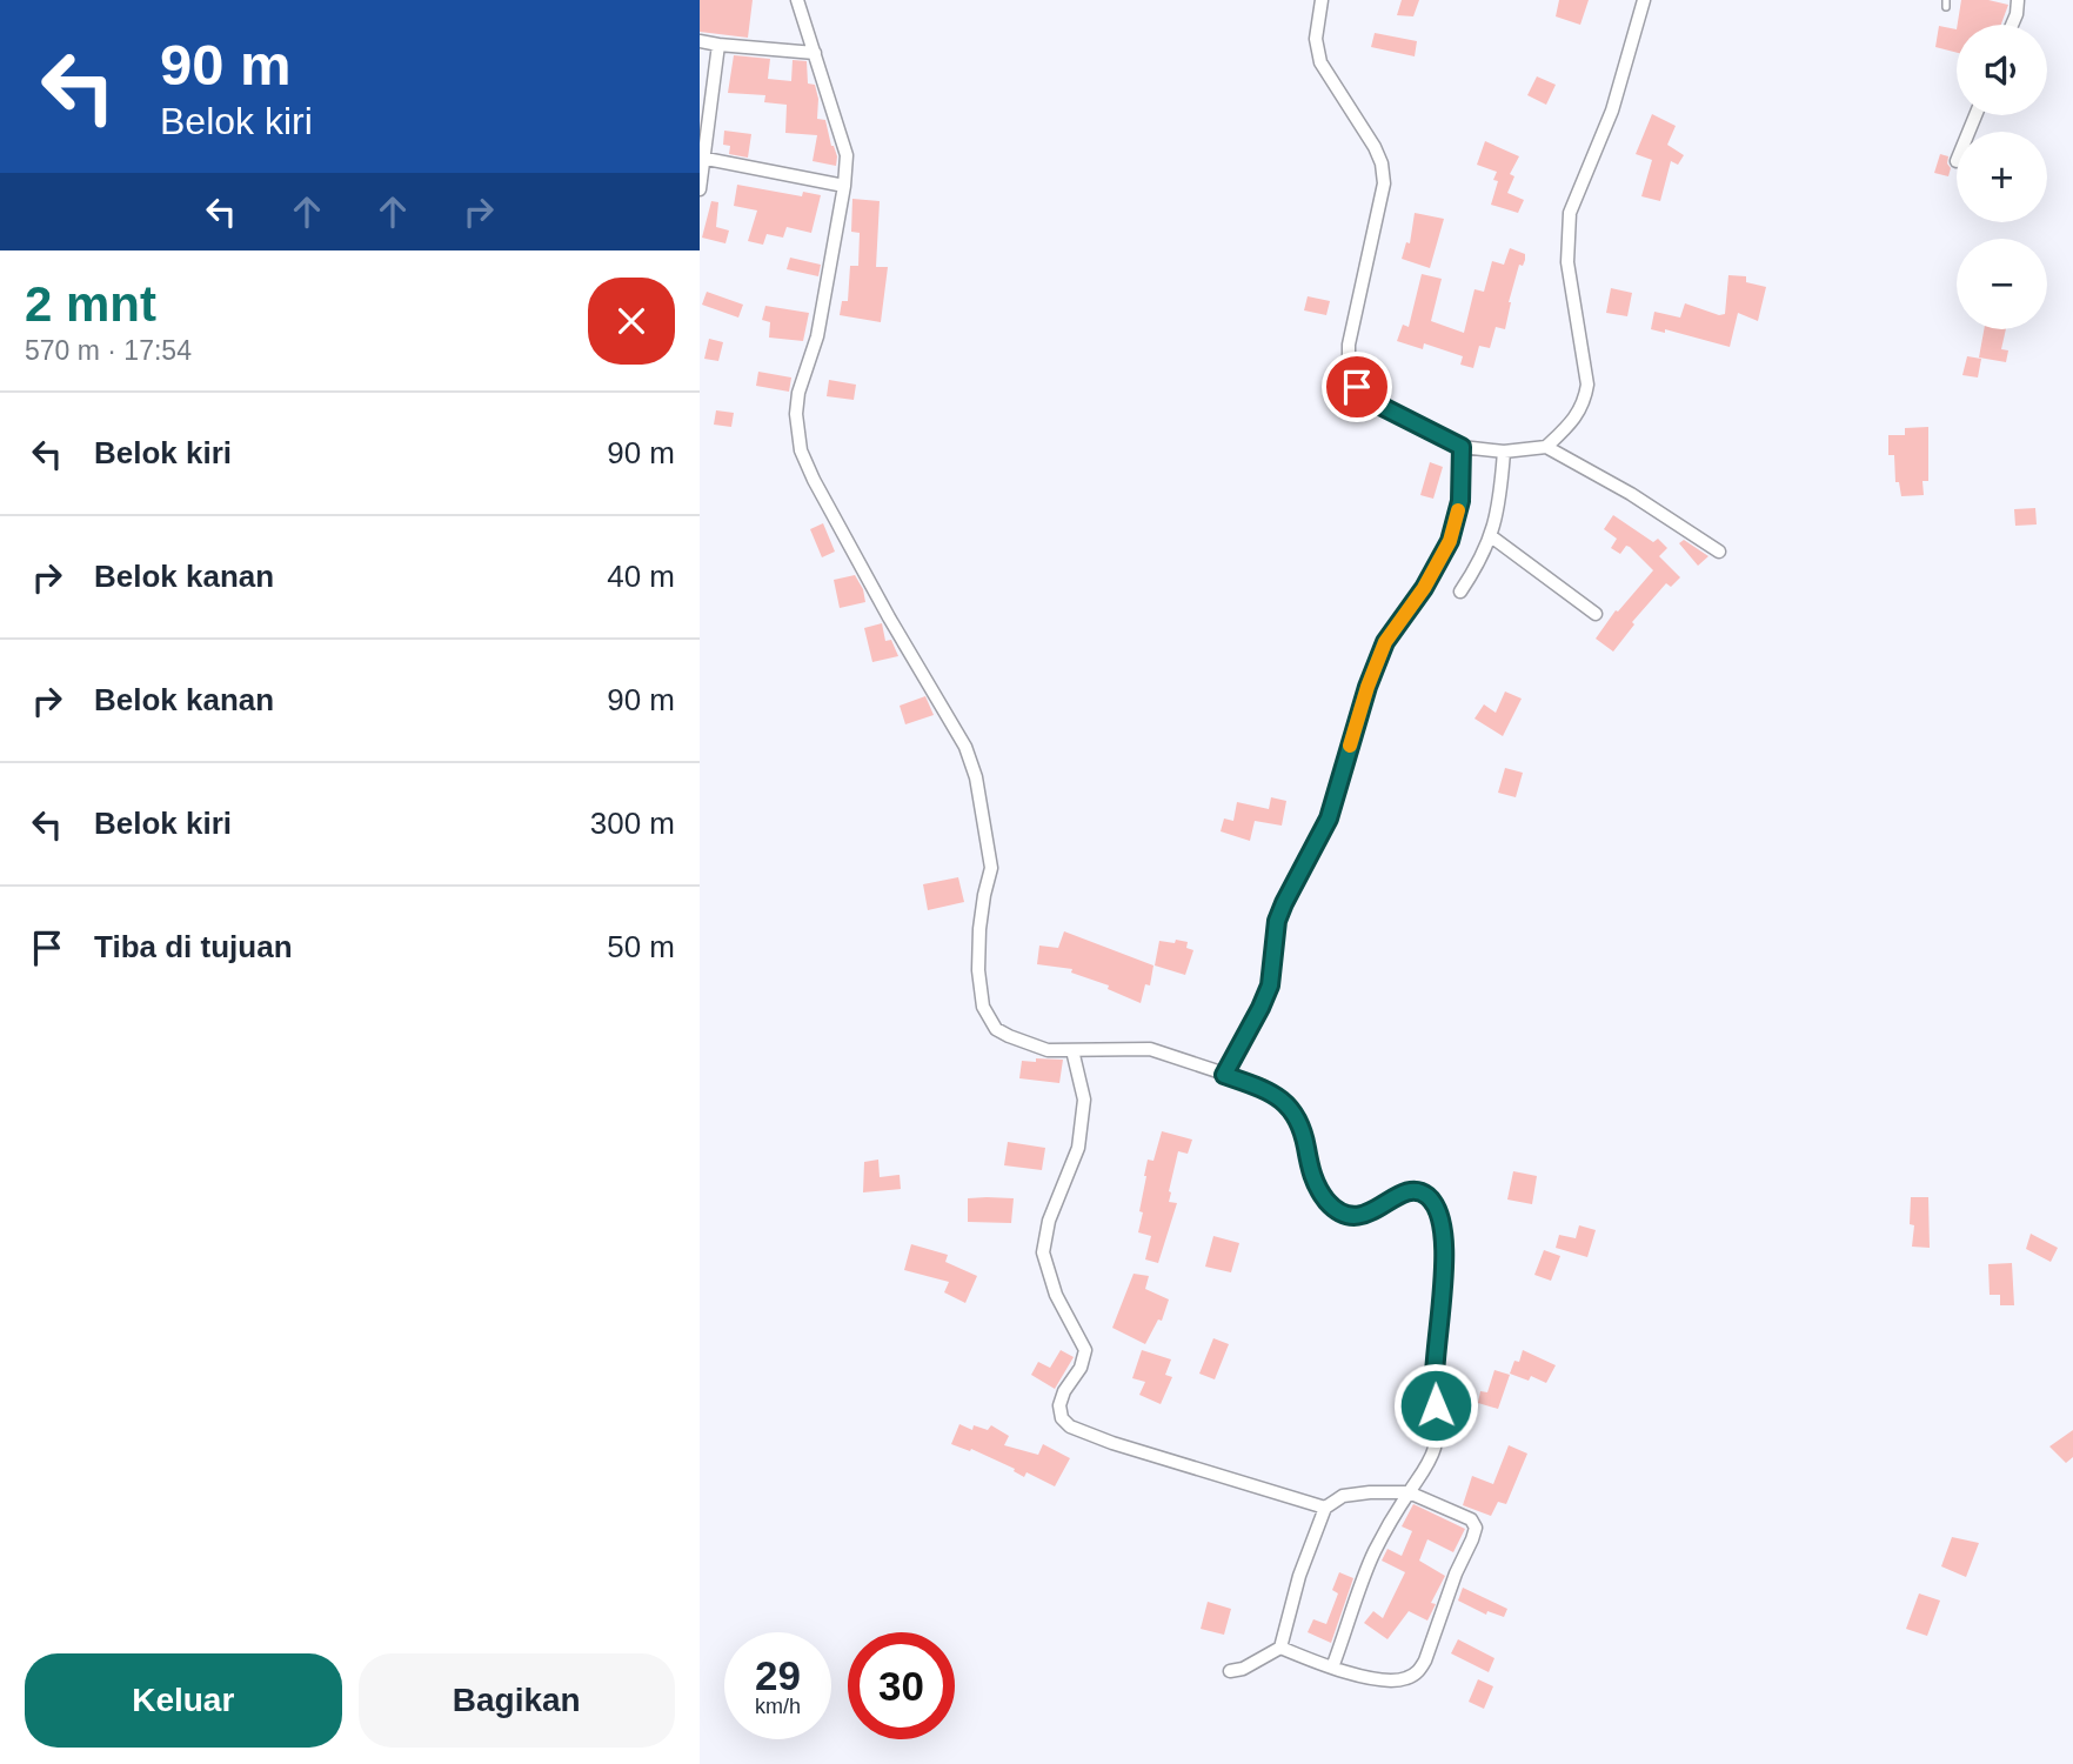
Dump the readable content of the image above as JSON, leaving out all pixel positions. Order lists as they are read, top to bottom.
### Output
{
  "page": {
    "turn": ["90 m", "Belok kiri"],
    "map_buttons": ["+", "−"],
    "heading": ["2 mnt", "570 m · 17:54"],
    "list": [
      {
        "name": "Belok kiri",
        "value": "90 m"
      },
      {
        "name": "Belok kanan",
        "value": "40 m"
      },
      {
        "name": "Belok kanan",
        "value": "90 m"
      },
      {
        "name": "Belok kiri",
        "value": "300 m"
      },
      {
        "name": "Tiba di tujuan",
        "value": "50 m"
      }
    ],
    "speed": "29 km/h",
    "limit": "30",
    "buttons": ["Keluar", "Bagikan"]
  }
}
